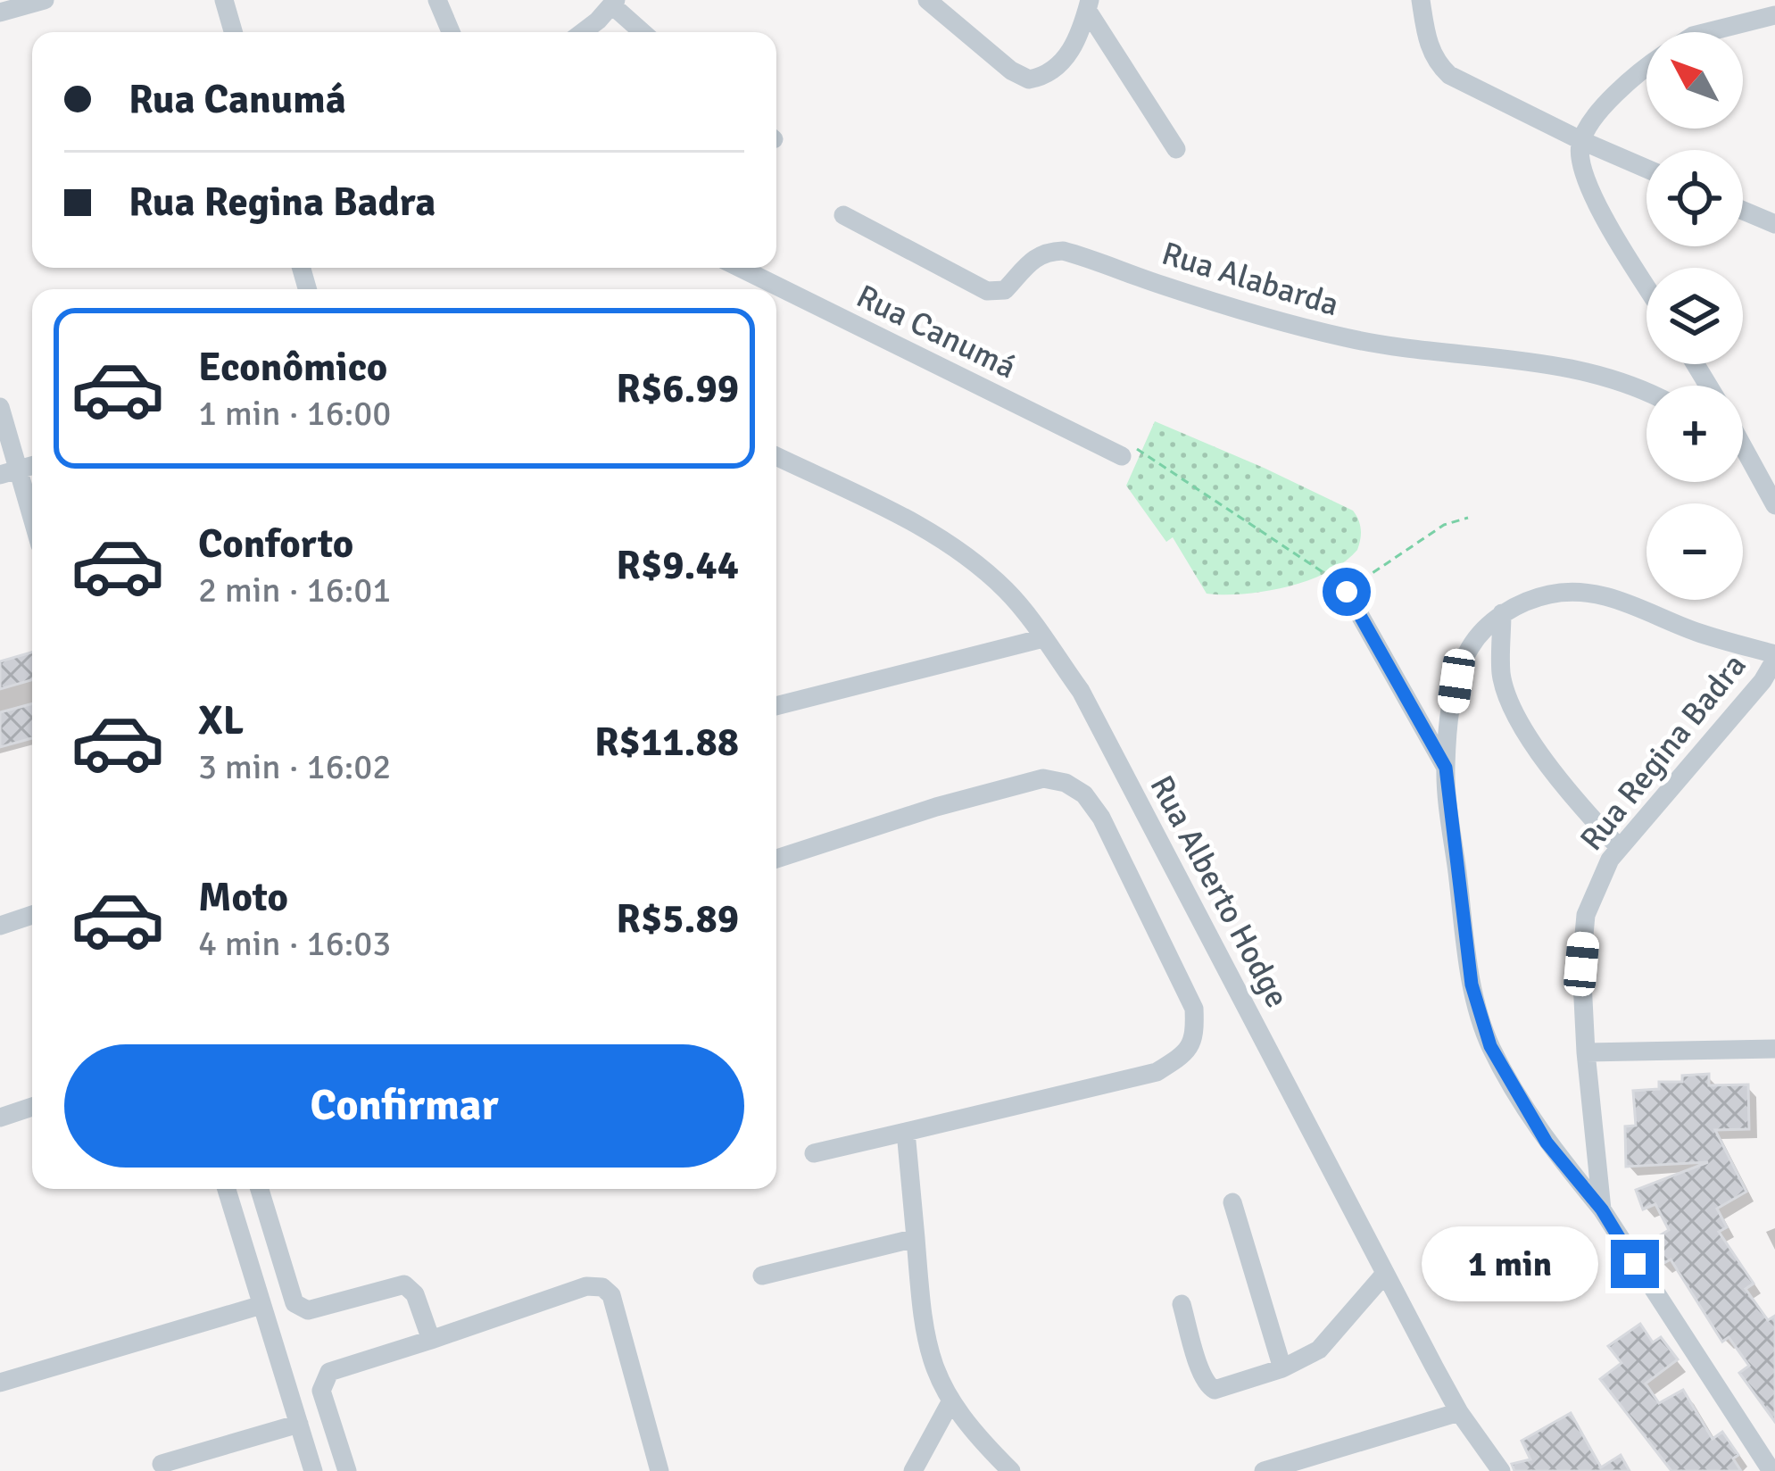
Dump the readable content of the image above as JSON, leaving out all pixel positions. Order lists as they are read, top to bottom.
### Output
{
  "streets": {
    "street": [
      "Rua Alabarda",
      "Rua Canumá",
      "Rua Regina Badra",
      "Rua Alberto Hodge"
    ]
  },
  "north": "top left",
  "page": {
    "map_buttons": ["+", "−"],
    "banner": ["Rua Canumá", "Rua Regina Badra"],
    "list": [
      {
        "name": "Econômico",
        "note": "1 min · 16:00",
        "value": "R$6.99"
      },
      {
        "name": "Conforto",
        "note": "2 min · 16:01",
        "value": "R$9.44"
      },
      {
        "name": "XL",
        "note": "3 min · 16:02",
        "value": "R$11.88"
      },
      {
        "name": "Moto",
        "note": "4 min · 16:03",
        "value": "R$5.89"
      }
    ],
    "buttons": "Confirmar",
    "bubble": "1 min"
  }
}
